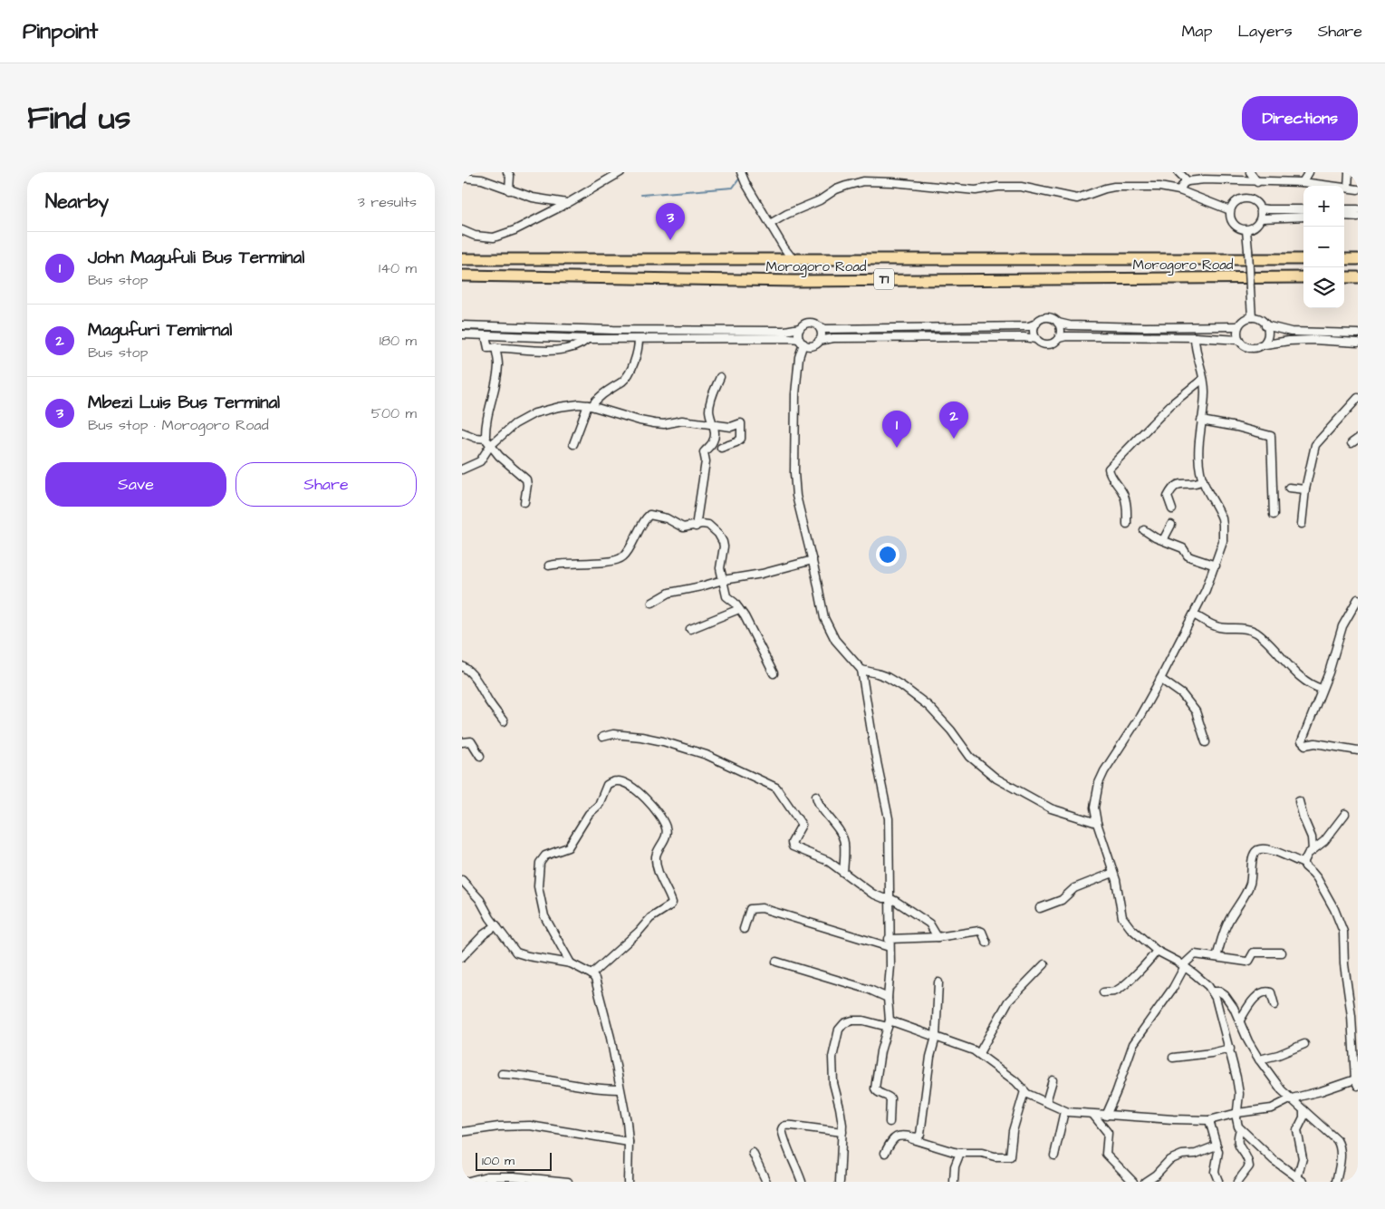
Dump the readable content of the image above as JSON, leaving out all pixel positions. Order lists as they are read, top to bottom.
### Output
{
  "streets": {
    "highway": ["Morogoro Road", "T1"]
  },
  "scale_bar": "100 m",
  "page": {
    "header": "Pinpoint",
    "nav": ["Map", "Layers", "Share"],
    "title": "Find us",
    "buttons": [
      "Directions",
      ["Save", "Share"]
    ],
    "heading": ["Nearby", "3 results"],
    "map_buttons": ["+", "−"],
    "pins": ["3", "2", "1"],
    "list": [
      {
        "mark": "1",
        "name": "John Magufuli Bus Terminal",
        "note": "Bus stop",
        "value": "140 m"
      },
      {
        "mark": "2",
        "name": "Magufuri Temirnal",
        "note": "Bus stop",
        "value": "180 m"
      },
      {
        "mark": "3",
        "name": "Mbezi Luis Bus Terminal",
        "note": "Bus stop · Morogoro Road",
        "value": "500 m"
      }
    ],
    "scale": "100 m"
  }
}
